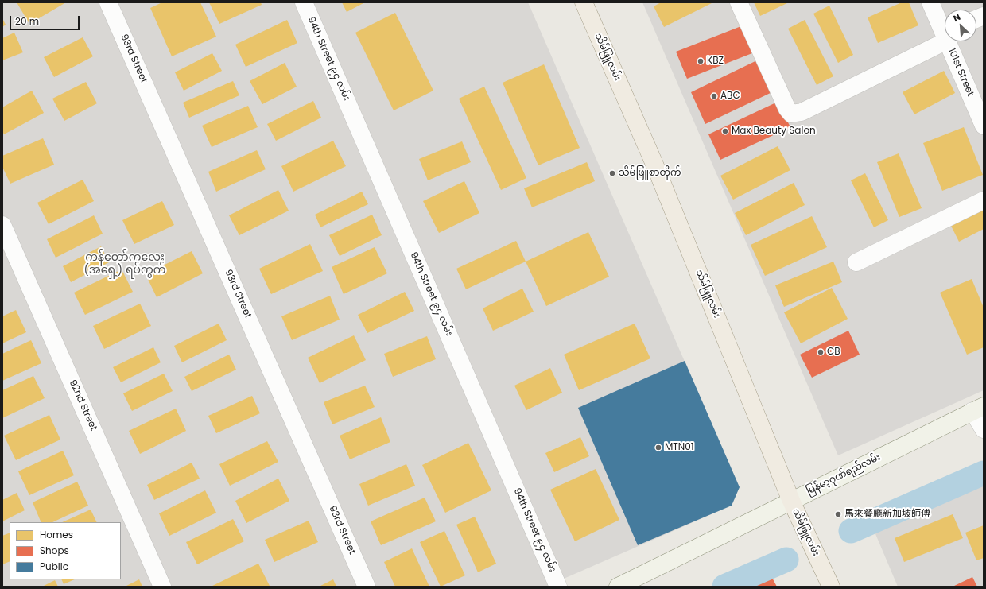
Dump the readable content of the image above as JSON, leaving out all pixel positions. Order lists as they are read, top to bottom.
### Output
{
  "streets": {
    "main road": ["သိမ်ဖြူလမ်း"],
    "street": [
      "93rd Street",
      "94th Street ၉၄ လမ်း",
      "101st Street",
      "92nd Street",
      "မြန်မာ့ဂုဏ်ရည်လမ်း"
    ]
  },
  "crossings": [
    ["သိမ်ဖြူလမ်း", "မြန်မာ့ဂုဏ်ရည်လမ်း"]
  ],
  "districts": ["ကန်တော်ကလေး (အရှေ့) ရပ်ကွက်"],
  "places": [
    "KBZ",
    "ABC",
    "Max Beauty Salon",
    "သိမ်ဖြူစာတိုက်",
    "CB",
    "MTN01",
    "馬來餐廳新加坡師傅"
  ],
  "legend": ["Homes", "Shops", "Public"],
  "scale_bar": "20 m",
  "north": "top left"
}
